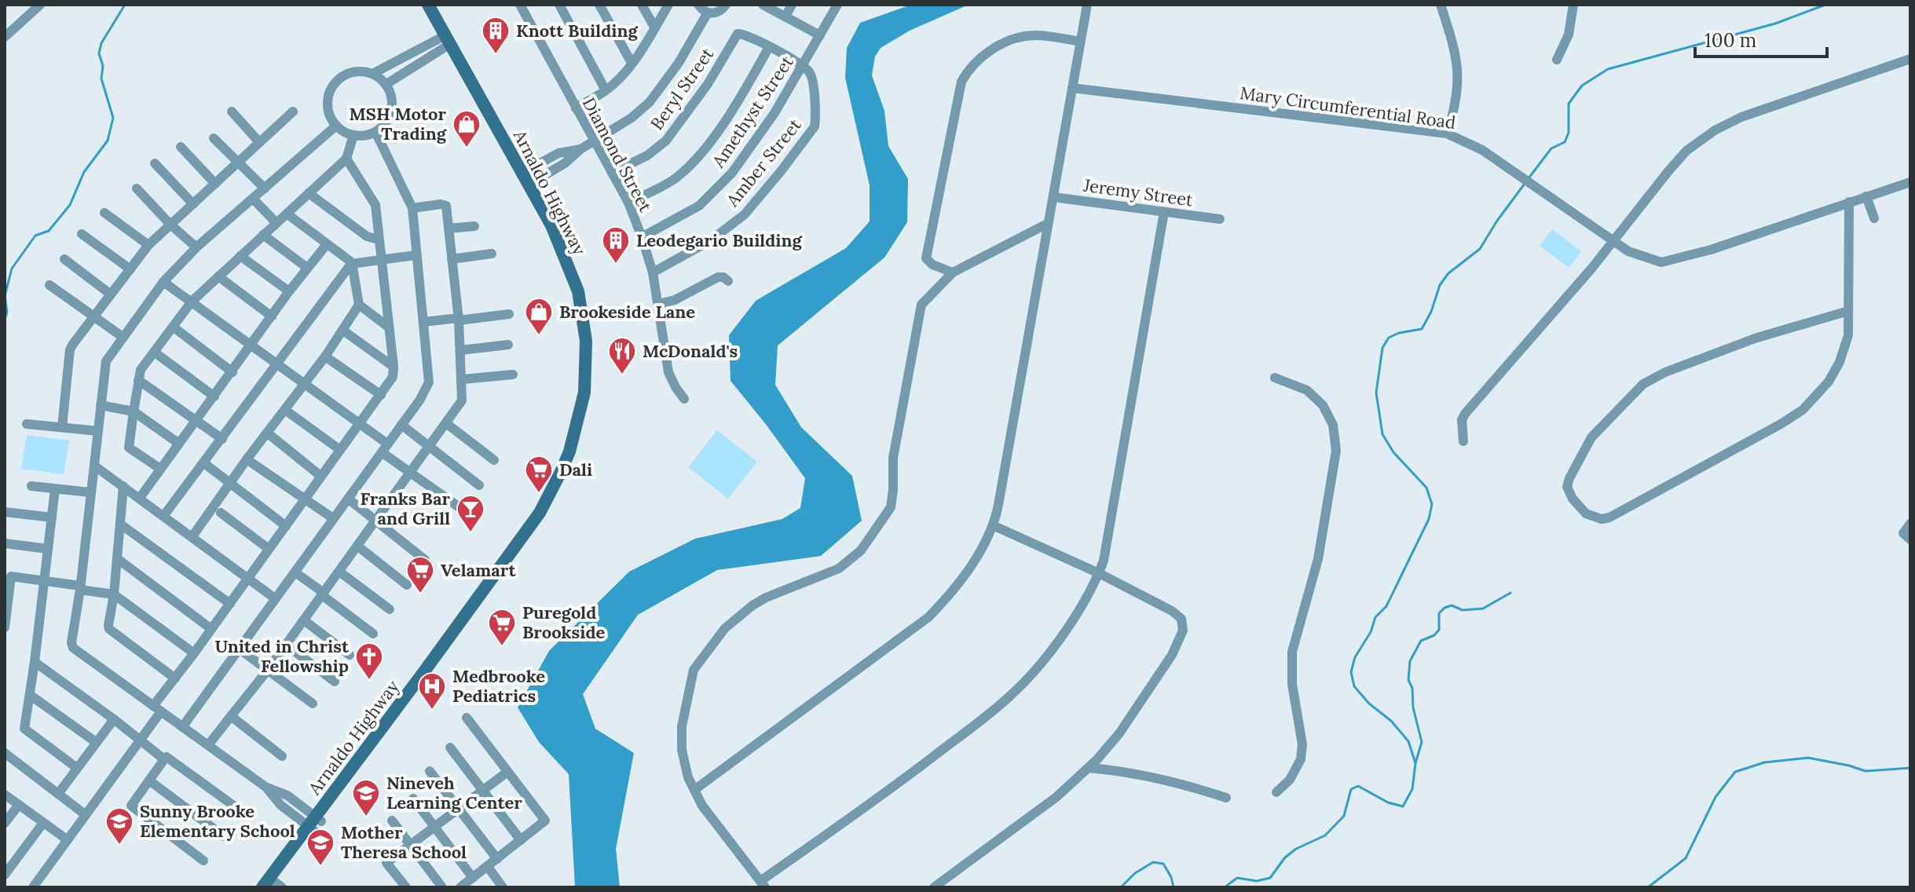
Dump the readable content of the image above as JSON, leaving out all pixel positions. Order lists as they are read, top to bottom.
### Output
{
  "streets": {
    "main road": ["Arnaldo Highway"],
    "street": [
      "Beryl Street",
      "Mary Circumferential Road",
      "Amethyst Street",
      "Diamond Street",
      "Amber Street",
      "Jeremy Street"
    ]
  },
  "crossings": [
    ["Beryl Street", "Diamond Street"],
    ["Amethyst Street", "Diamond Street"],
    ["Amethyst Street", "Amber Street"],
    ["Diamond Street", "Amber Street"]
  ],
  "places": {
    "building": ["Knott Building", "Leodegario Building"],
    "shop": ["MSH Motor Trading", "Brookeside Lane"],
    "restaurant": ["McDonald's"],
    "supermarket": ["Dali", "Velamart", "Puregold Brookside"],
    "bar": ["Franks Bar and Grill"],
    "church": ["United in Christ Fellowship"],
    "hospital": ["Medbrooke Pediatrics"],
    "school or university": ["Nineveh Learning Center", "Sunny Brooke Elementary School", "Mother Theresa School"]
  },
  "scale_bar": "100 m"
}
